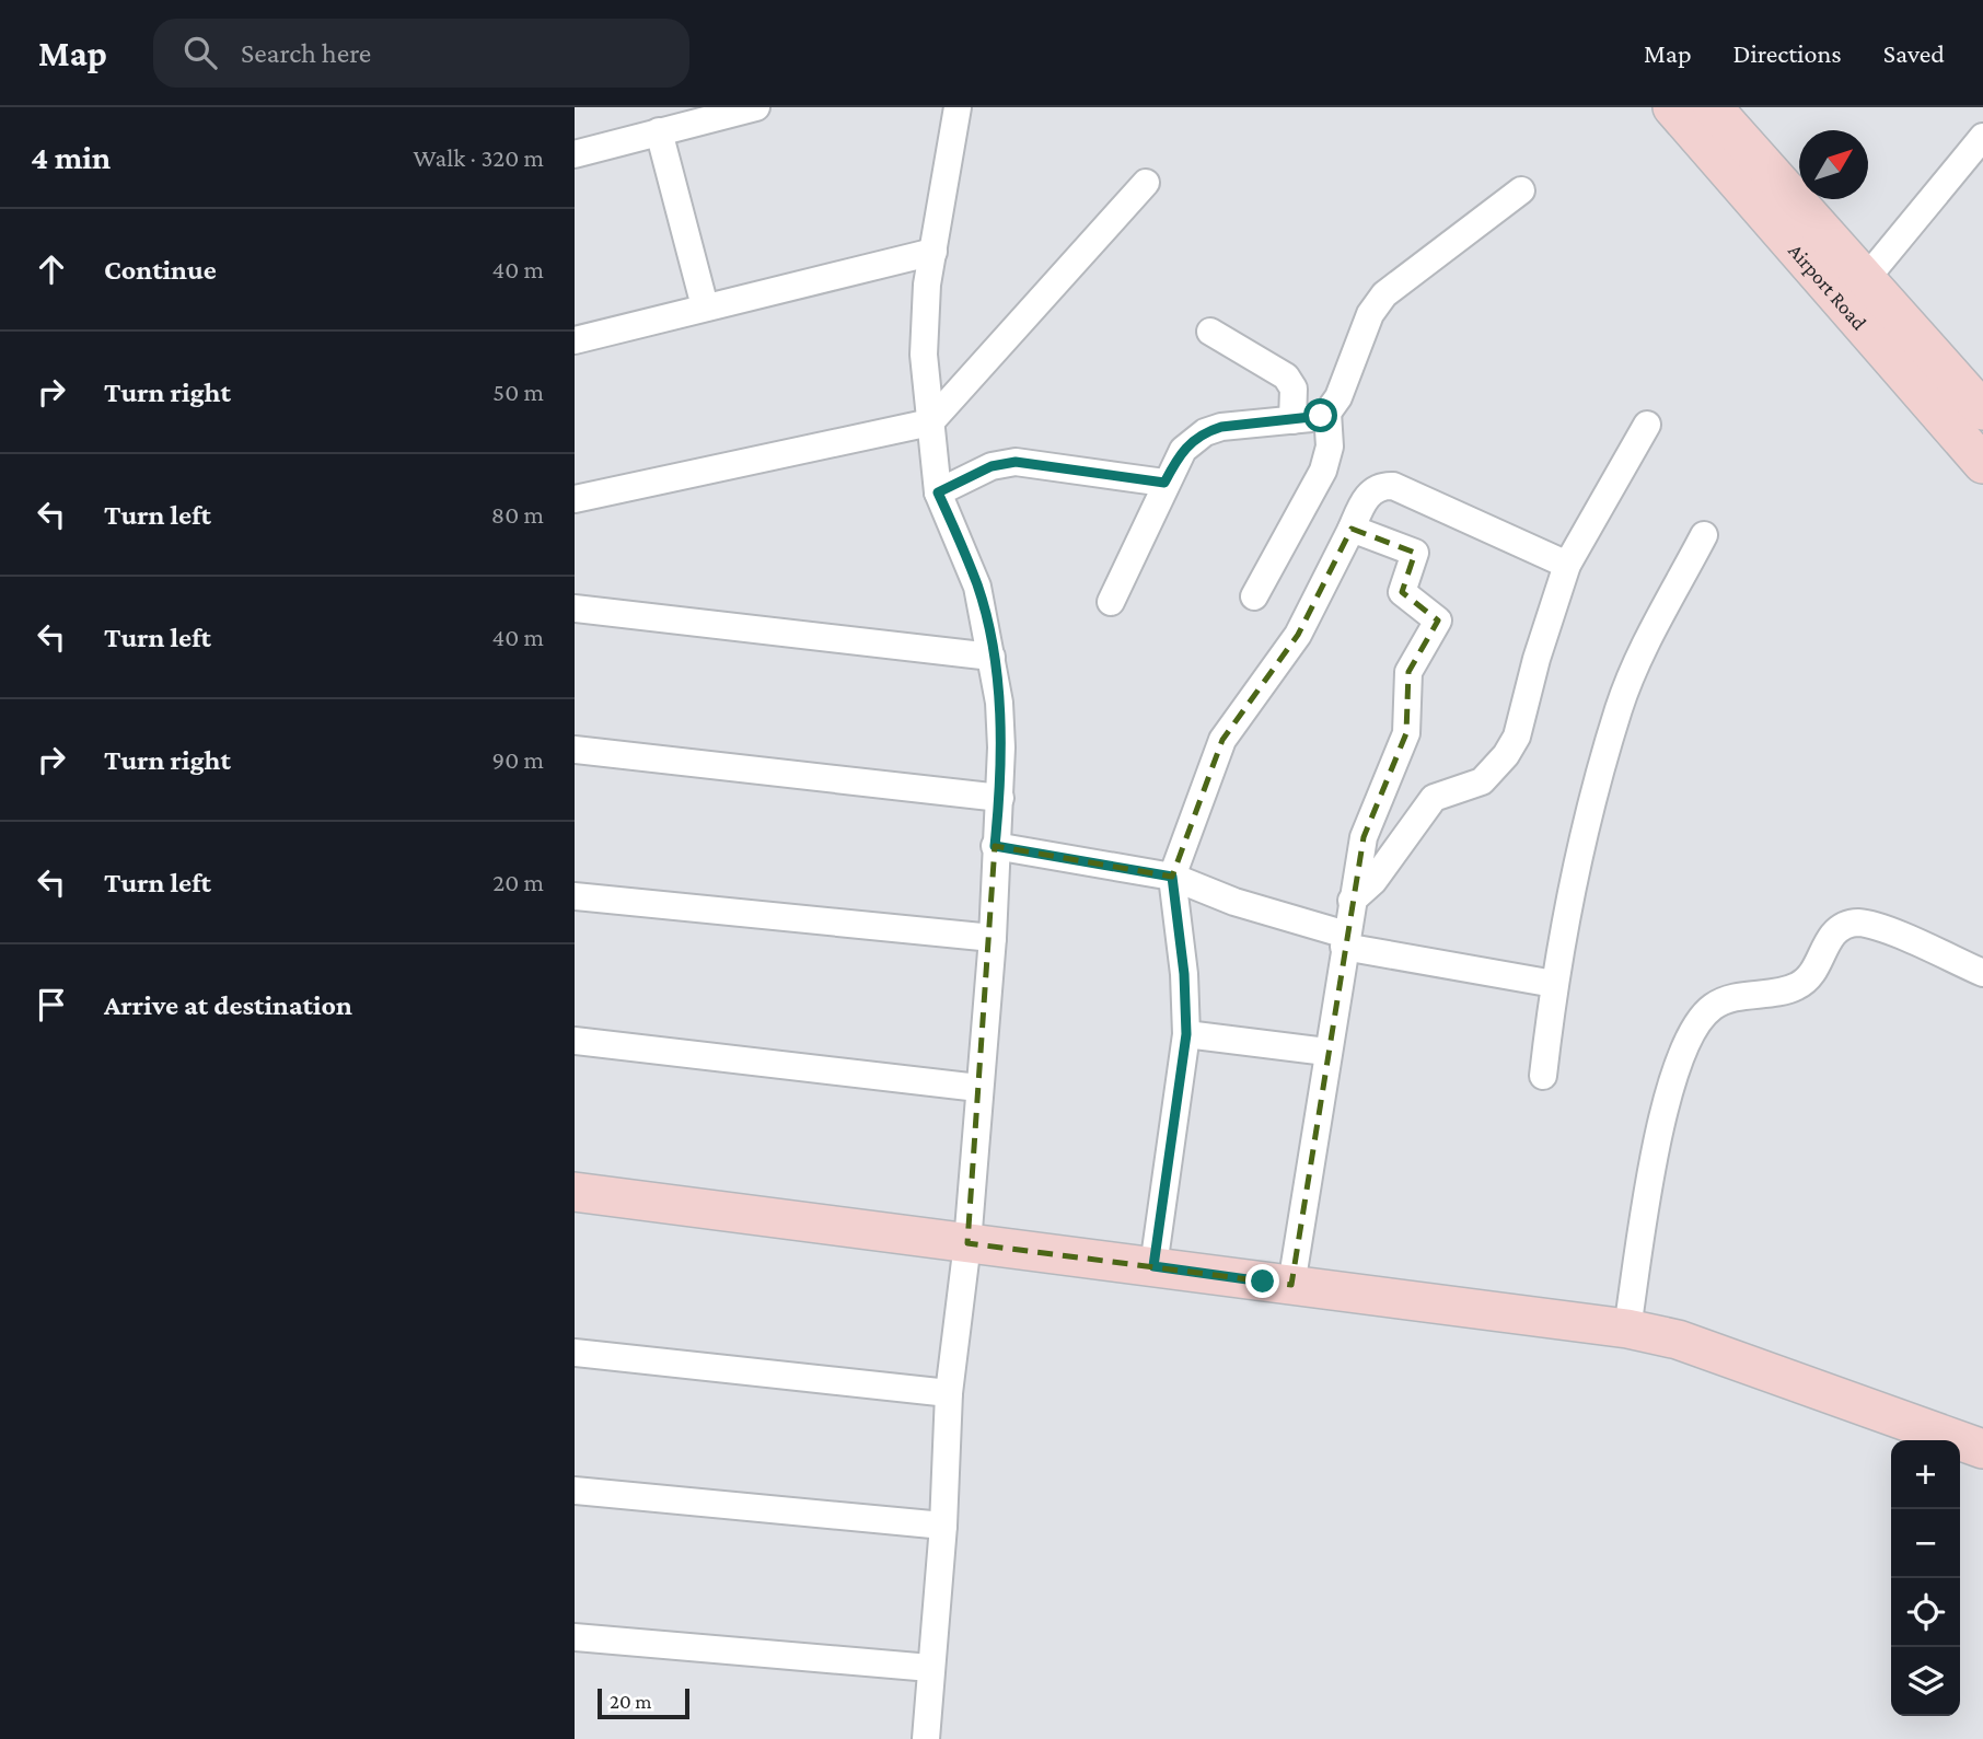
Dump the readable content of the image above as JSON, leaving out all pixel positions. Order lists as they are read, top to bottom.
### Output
{
  "streets": {
    "street": ["Airport Road"]
  },
  "scale_bar": "20 m",
  "north": "top right",
  "page": {
    "header": "Map",
    "search": "Search here",
    "nav": ["Map", "Directions", "Saved"],
    "heading": ["4 min", "Walk · 320 m"],
    "list": [
      ["Continue", "40 m"],
      ["Turn right", "50 m"],
      ["Turn left", "80 m"],
      ["Turn left", "40 m"],
      ["Turn right", "90 m"],
      ["Turn left", "20 m"],
      "Arrive at destination"
    ],
    "map_buttons": ["+", "−"],
    "scale": "20 m"
  }
}
